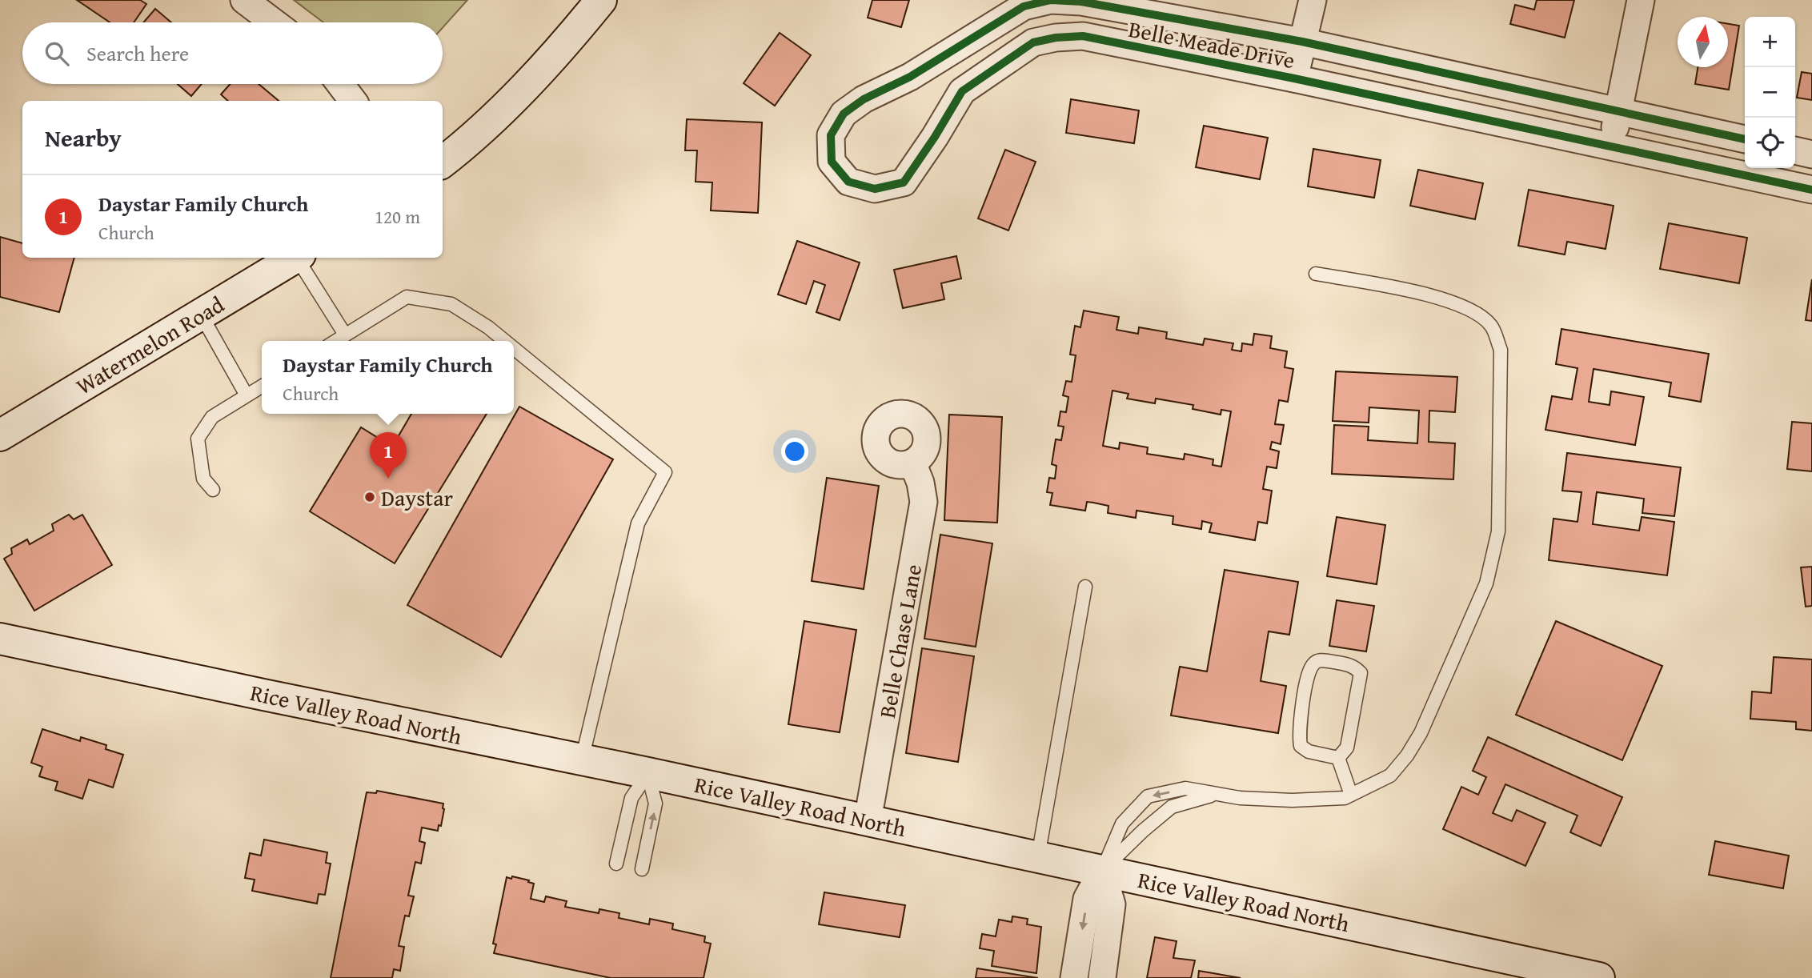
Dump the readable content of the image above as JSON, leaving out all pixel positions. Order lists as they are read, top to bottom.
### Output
{
  "streets": {
    "street": [
      "Belle Meade Drive",
      "Watermelon Road",
      "Belle Chase Lane",
      "Rice Valley Road North"
    ]
  },
  "crossings": [
    ["Belle Chase Lane", "Rice Valley Road North"]
  ],
  "places": ["Daystar"],
  "north": "top",
  "page": {
    "map_buttons": ["+", "−"],
    "search": "Search here",
    "heading": "Nearby",
    "list": [
      {
        "mark": "1",
        "name": "Daystar Family Church",
        "note": "Church",
        "value": "120 m"
      }
    ],
    "popup": ["Daystar Family Church", "Church"],
    "pins": "1"
  }
}
